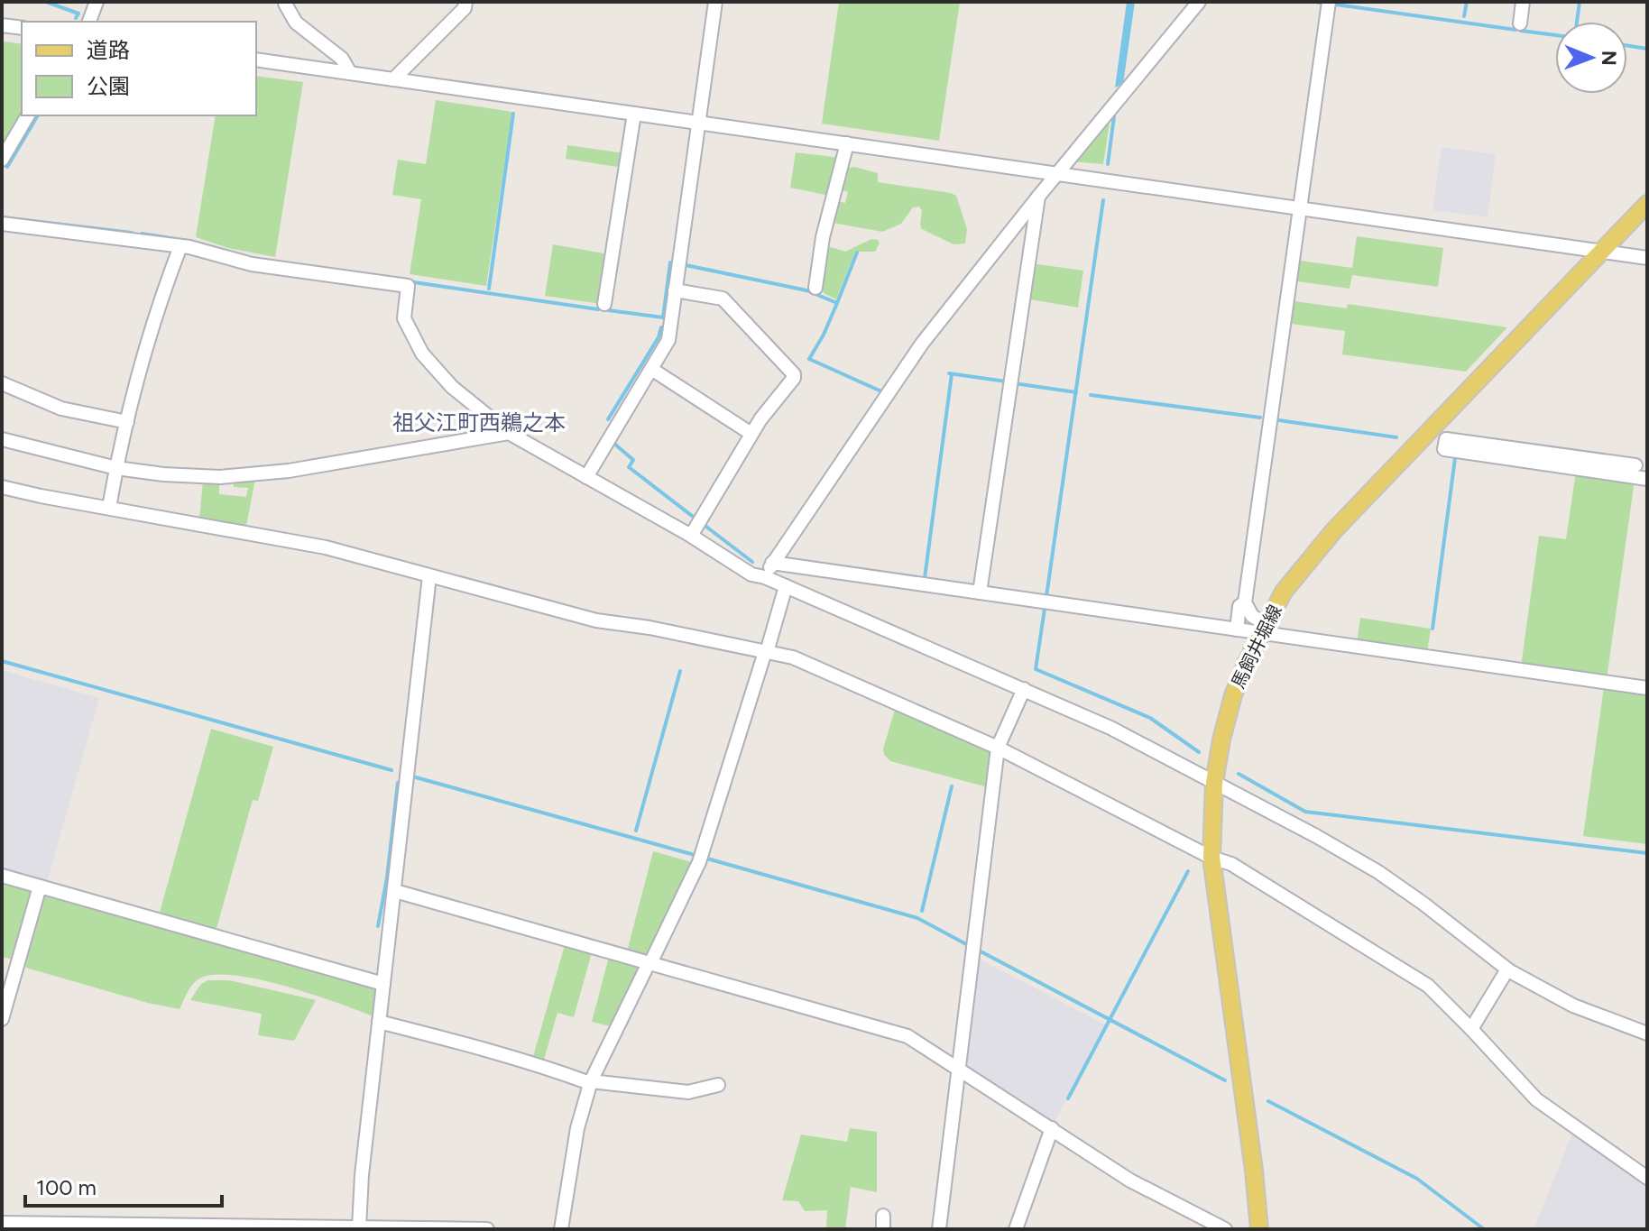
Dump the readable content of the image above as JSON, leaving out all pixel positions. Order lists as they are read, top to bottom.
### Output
{
  "streets": {
    "main road": ["馬飼井堀線"]
  },
  "districts": ["祖父江町西鵜之本"],
  "legend": ["道路", "公園"],
  "scale_bar": "100 m",
  "north": "right"
}
